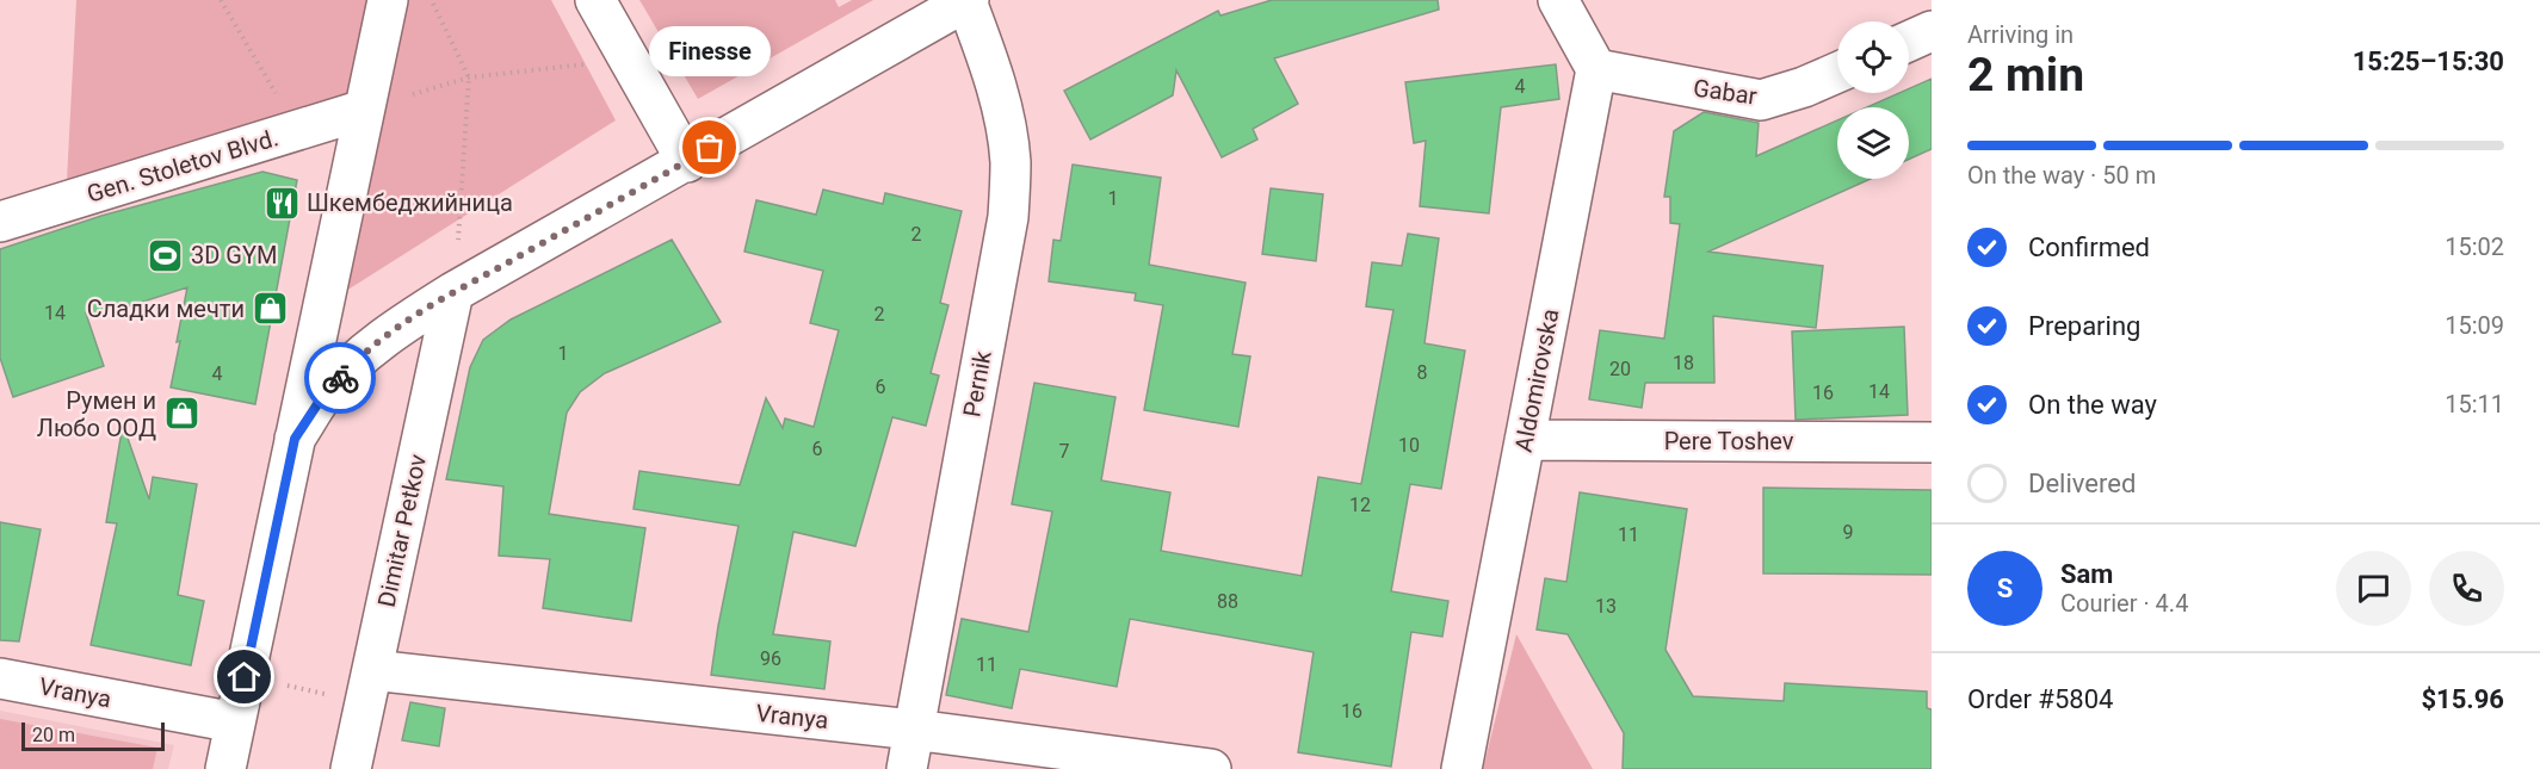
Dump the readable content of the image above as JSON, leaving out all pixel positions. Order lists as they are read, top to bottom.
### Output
{
  "streets": {
    "street": [
      "Gabar",
      "Gen. Stoletov Blvd.",
      "Aldomirovska",
      "Pernik",
      "Pere Toshev",
      "Dimitar Petkov",
      "Vranya"
    ]
  },
  "crossings": [
    ["Gabar", "Aldomirovska"],
    ["Aldomirovska", "Pere Toshev"],
    ["Pernik", "Vranya"],
    ["Dimitar Petkov", "Vranya"]
  ],
  "places": {
    "other": ["Finesse"],
    "restaurant": ["Шкембеджийница"],
    "sports": ["3D GYM"],
    "shop": ["Сладки мечти", "Румен и Любо ООД"]
  },
  "house_numbers": [
    "4",
    "1",
    "2",
    "14",
    "2",
    "1",
    "18",
    "20",
    "8",
    "4",
    "6",
    "14",
    "16",
    "10",
    "6",
    "7",
    "12",
    "9",
    "11",
    "88",
    "13",
    "96",
    "11",
    "16"
  ],
  "scale_bar": "20 m",
  "page": {
    "heading": ["2 min", "Arriving in", "15:25–15:30"],
    "panel": [
      "Sam",
      "Courier · 4.4",
      "Order #5804",
      "$15.96"
    ],
    "bubble": "Finesse",
    "bar": "On the way · 50 m",
    "list": [
      ["Confirmed", "15:02"],
      ["Preparing", "15:09"],
      ["On the way", "15:11"],
      "Delivered"
    ],
    "round": "S",
    "scale": "20 m"
  }
}
